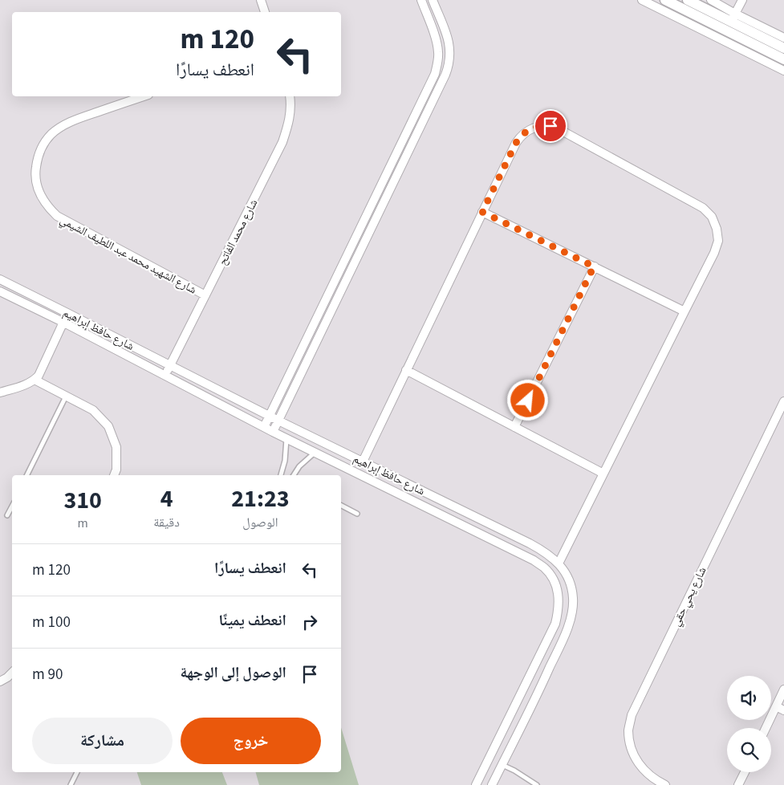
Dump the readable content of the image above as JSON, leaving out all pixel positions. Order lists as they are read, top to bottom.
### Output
{
  "streets": {
    "street": [
      "شارع محمد الفاتح",
      "شارع الشهيد محمد عبد اللطيف الشيمي",
      "شارع حافظ إبراهيم",
      "شارع يحي حقي"
    ]
  },
  "crossings": [
    ["شارع محمد الفاتح", "شارع الشهيد محمد عبد اللطيف الشيمي"],
    ["شارع محمد الفاتح", "شارع حافظ إبراهيم"]
  ],
  "page": {
    "turn": ["120 m", "انعطف يسارًا"],
    "eta": [
      "21:23",
      "الوصول",
      "4",
      "دقيقة",
      "310",
      "m"
    ],
    "list": [
      {
        "name": "انعطف يسارًا",
        "value": "120 m"
      },
      {
        "name": "انعطف يمينًا",
        "value": "100 m"
      },
      {
        "name": "الوصول إلى الوجهة",
        "value": "90 m"
      }
    ],
    "buttons": ["خروج", "مشاركة"]
  }
}
